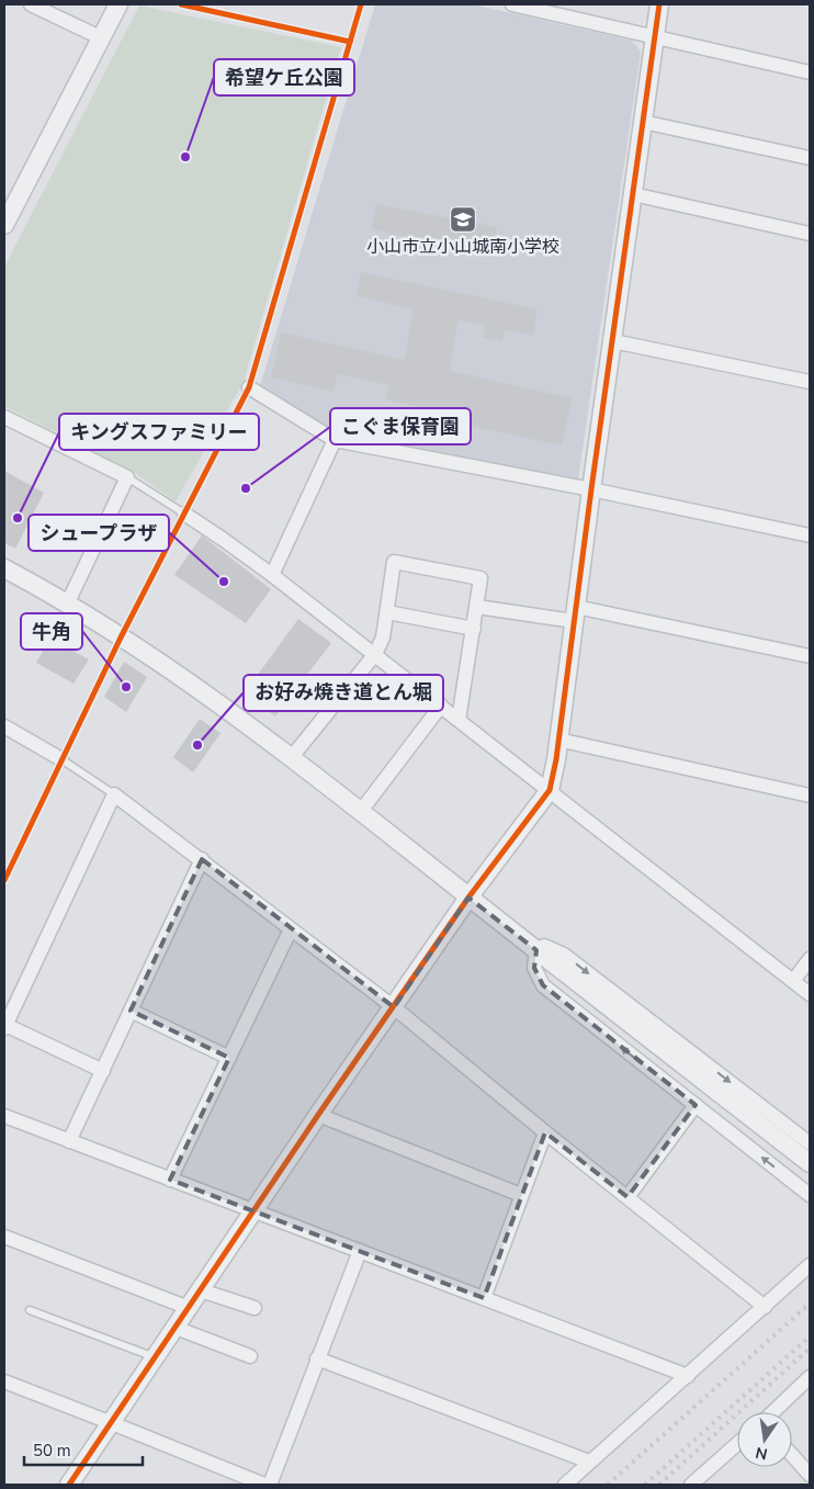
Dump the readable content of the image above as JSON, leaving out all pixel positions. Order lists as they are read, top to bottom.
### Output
{
  "places": {
    "other": [
      "希望ケ丘公園",
      "こぐま保育園",
      "キングスファミリー",
      "シュープラザ",
      "牛角",
      "お好み焼き道とん堀"
    ],
    "school or university": ["小山市立小山城南小学校"]
  },
  "scale_bar": "50 m",
  "north": "bottom"
}
